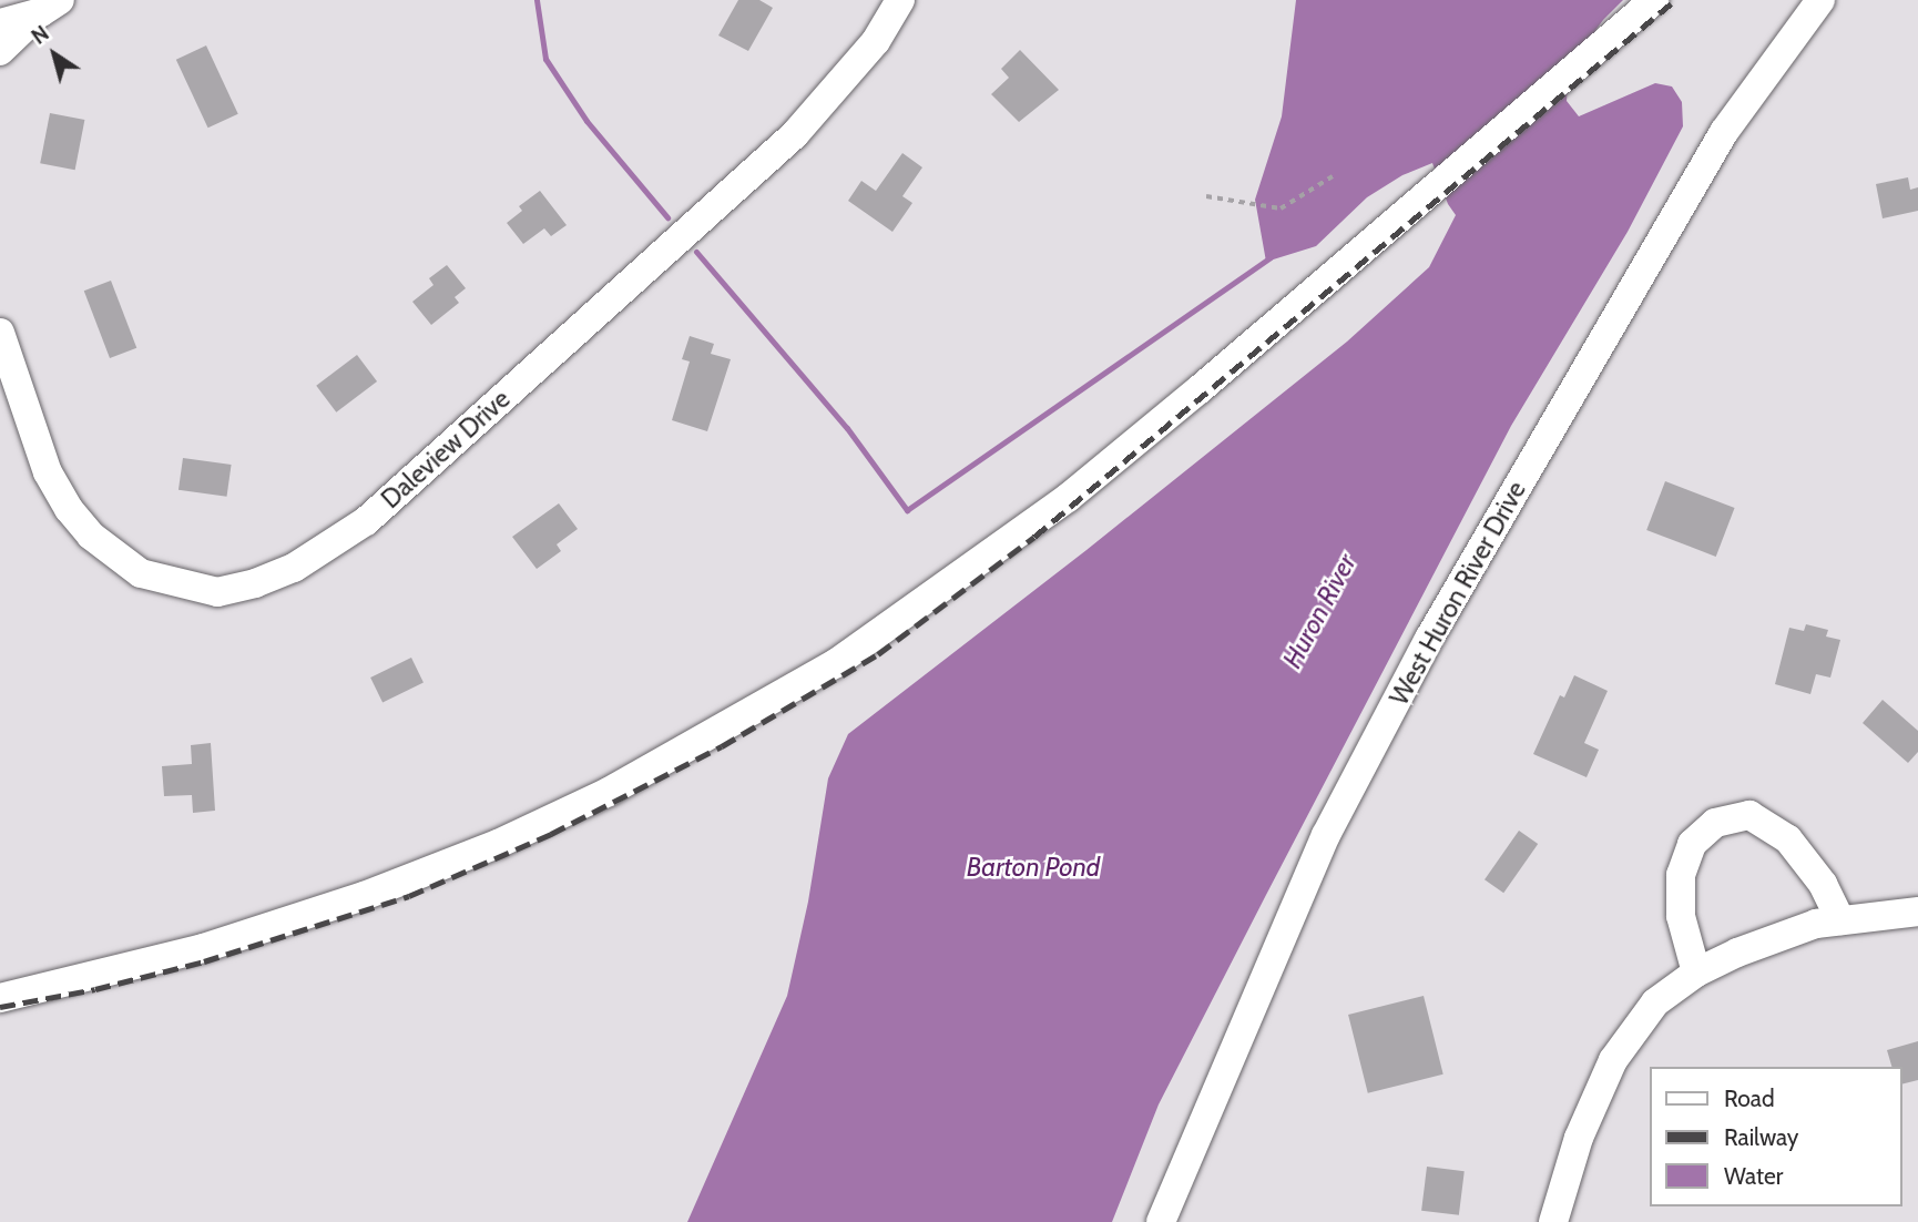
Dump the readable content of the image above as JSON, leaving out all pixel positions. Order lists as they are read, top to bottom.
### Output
{
  "streets": {
    "street": ["Daleview Drive", "West Huron River Drive"]
  },
  "water": ["Huron River", "Barton Pond"],
  "legend": ["Road", "Railway", "Water"],
  "north": "top left"
}
